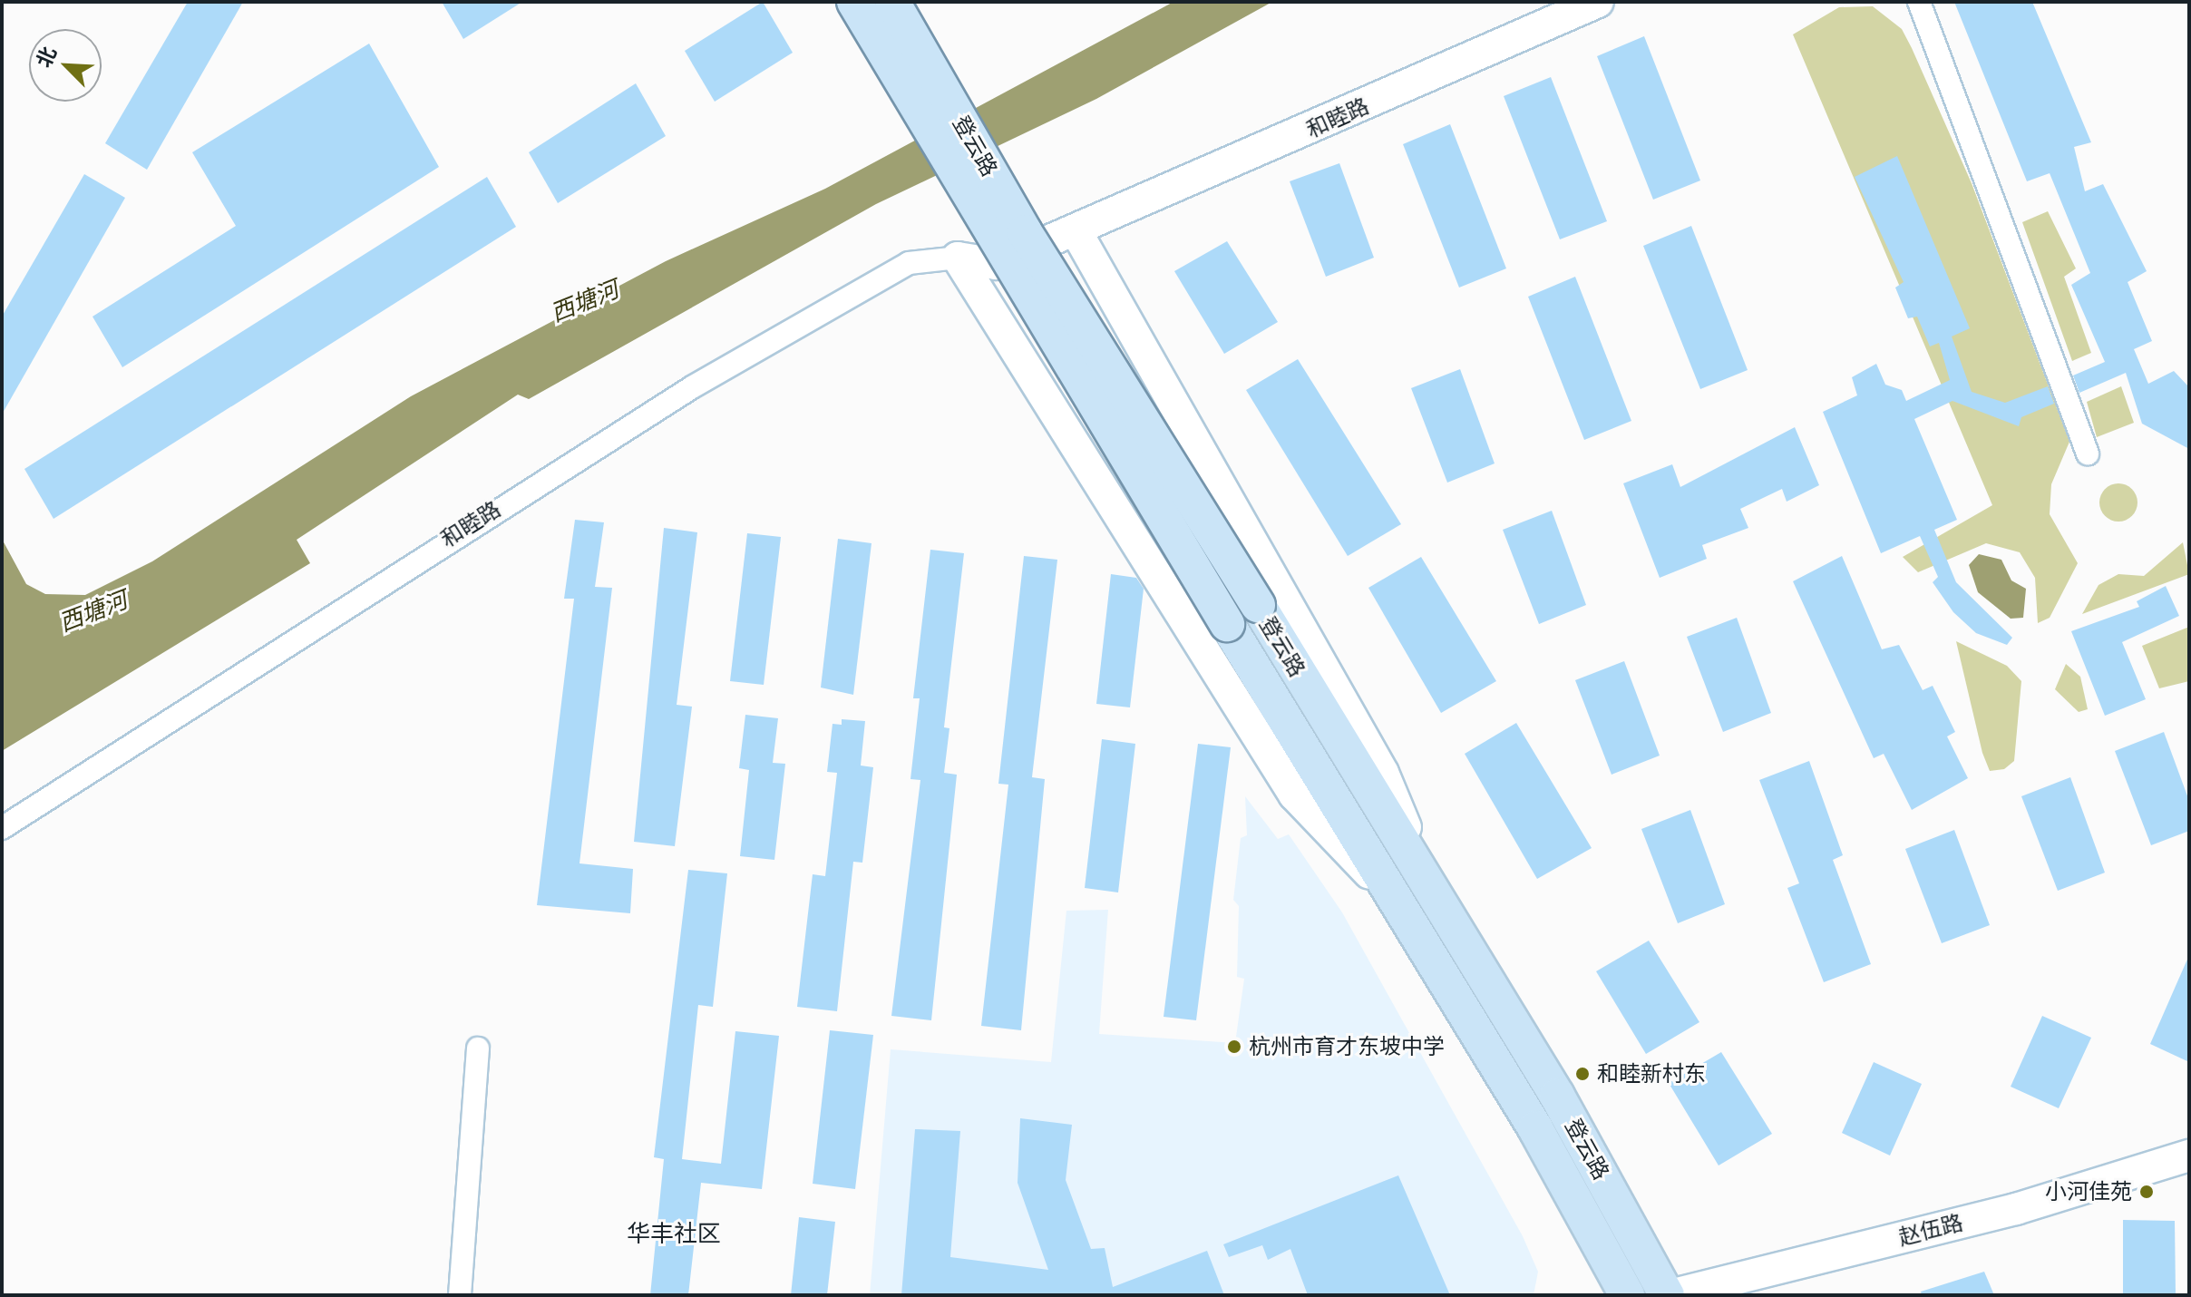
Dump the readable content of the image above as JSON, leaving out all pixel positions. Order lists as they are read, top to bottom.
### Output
{
  "streets": {
    "main road": ["登云路"],
    "street": ["和睦路", "赵伍路"]
  },
  "crossings": [
    ["登云路", "赵伍路"]
  ],
  "districts": ["华丰社区"],
  "water": ["西塘河"],
  "places": ["杭州市育才东坡中学", "和睦新村东", "小河佳苑"],
  "north": "top left"
}
